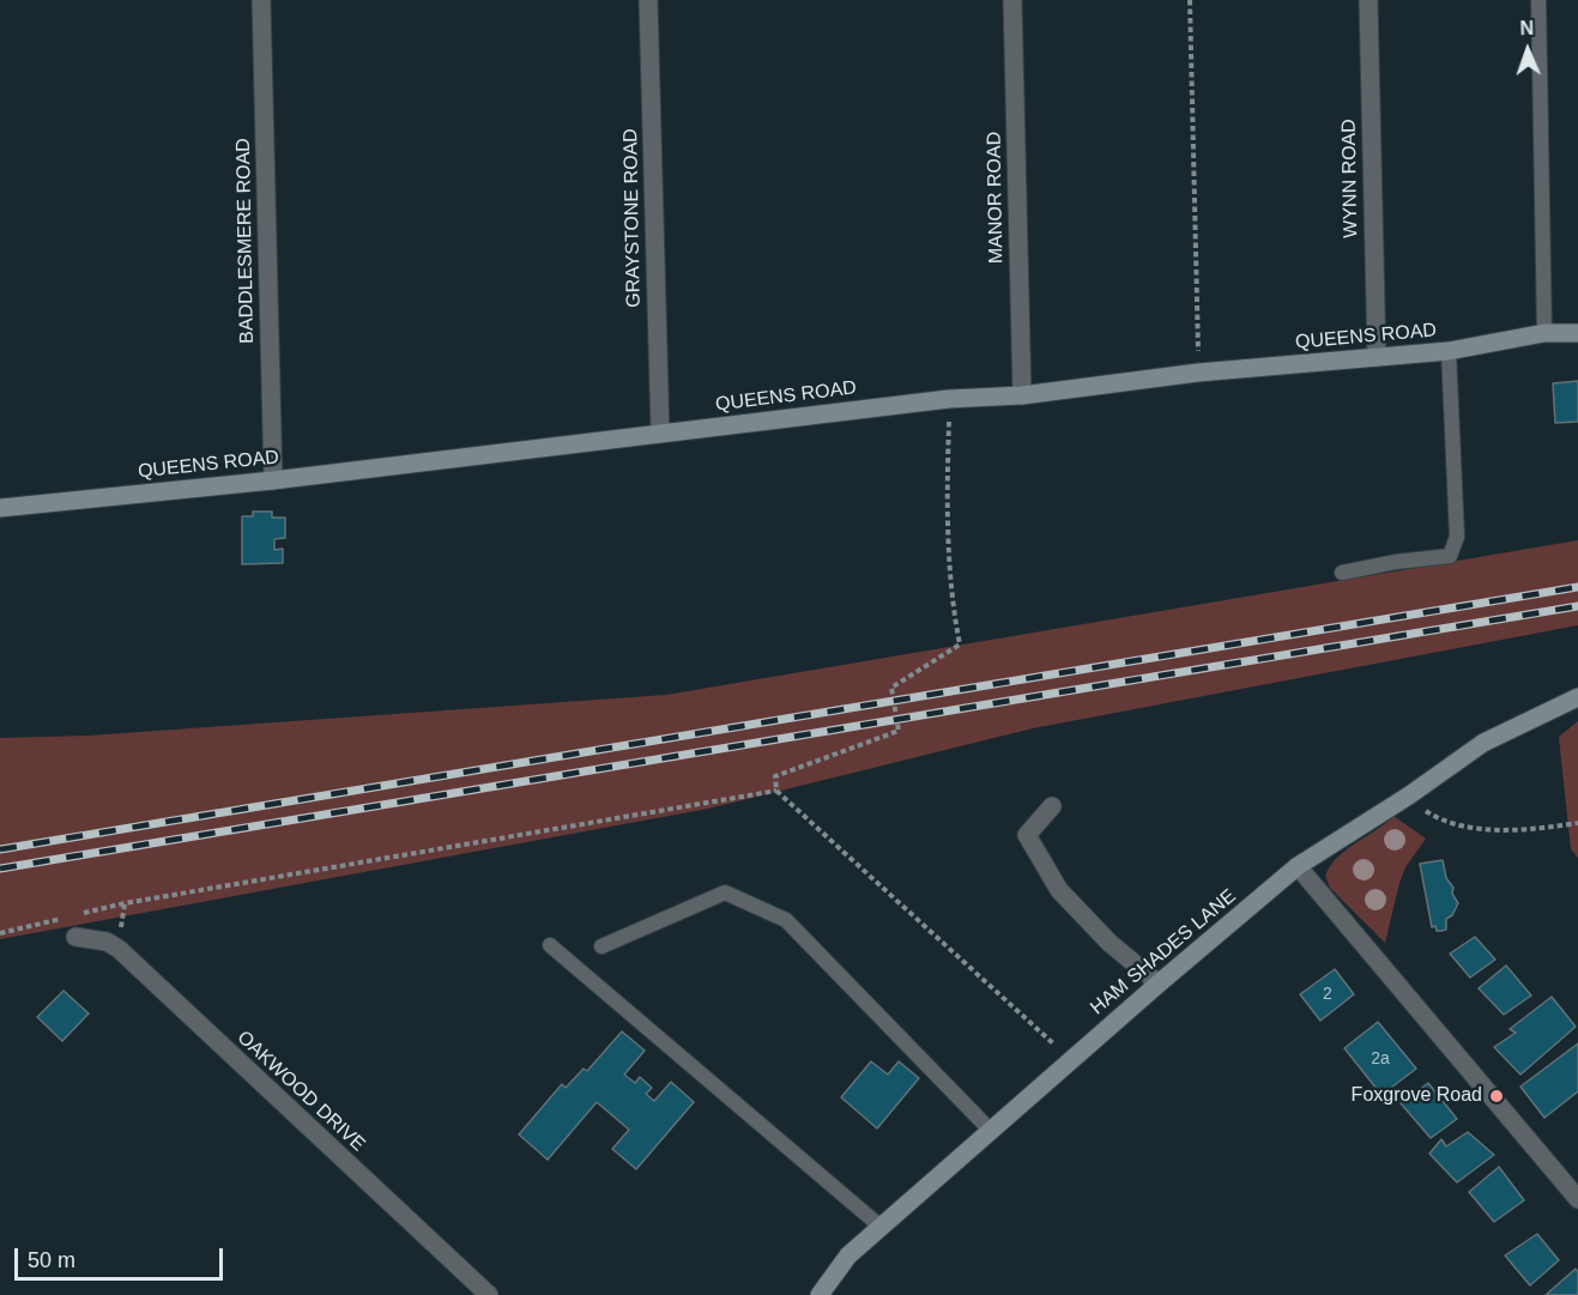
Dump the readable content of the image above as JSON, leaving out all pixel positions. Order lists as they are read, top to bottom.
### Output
{
  "streets": {
    "street": [
      "WYNN ROAD",
      "MANOR ROAD",
      "GRAYSTONE ROAD",
      "BADDLESMERE ROAD",
      "QUEENS ROAD",
      "HAM SHADES LANE",
      "OAKWOOD DRIVE"
    ]
  },
  "crossings": [
    ["WYNN ROAD", "QUEENS ROAD"],
    ["MANOR ROAD", "QUEENS ROAD"],
    ["GRAYSTONE ROAD", "QUEENS ROAD"],
    ["BADDLESMERE ROAD", "QUEENS ROAD"]
  ],
  "places": ["Foxgrove Road"],
  "house_numbers": ["2", "2a"],
  "scale_bar": "50 m",
  "north": "top"
}
